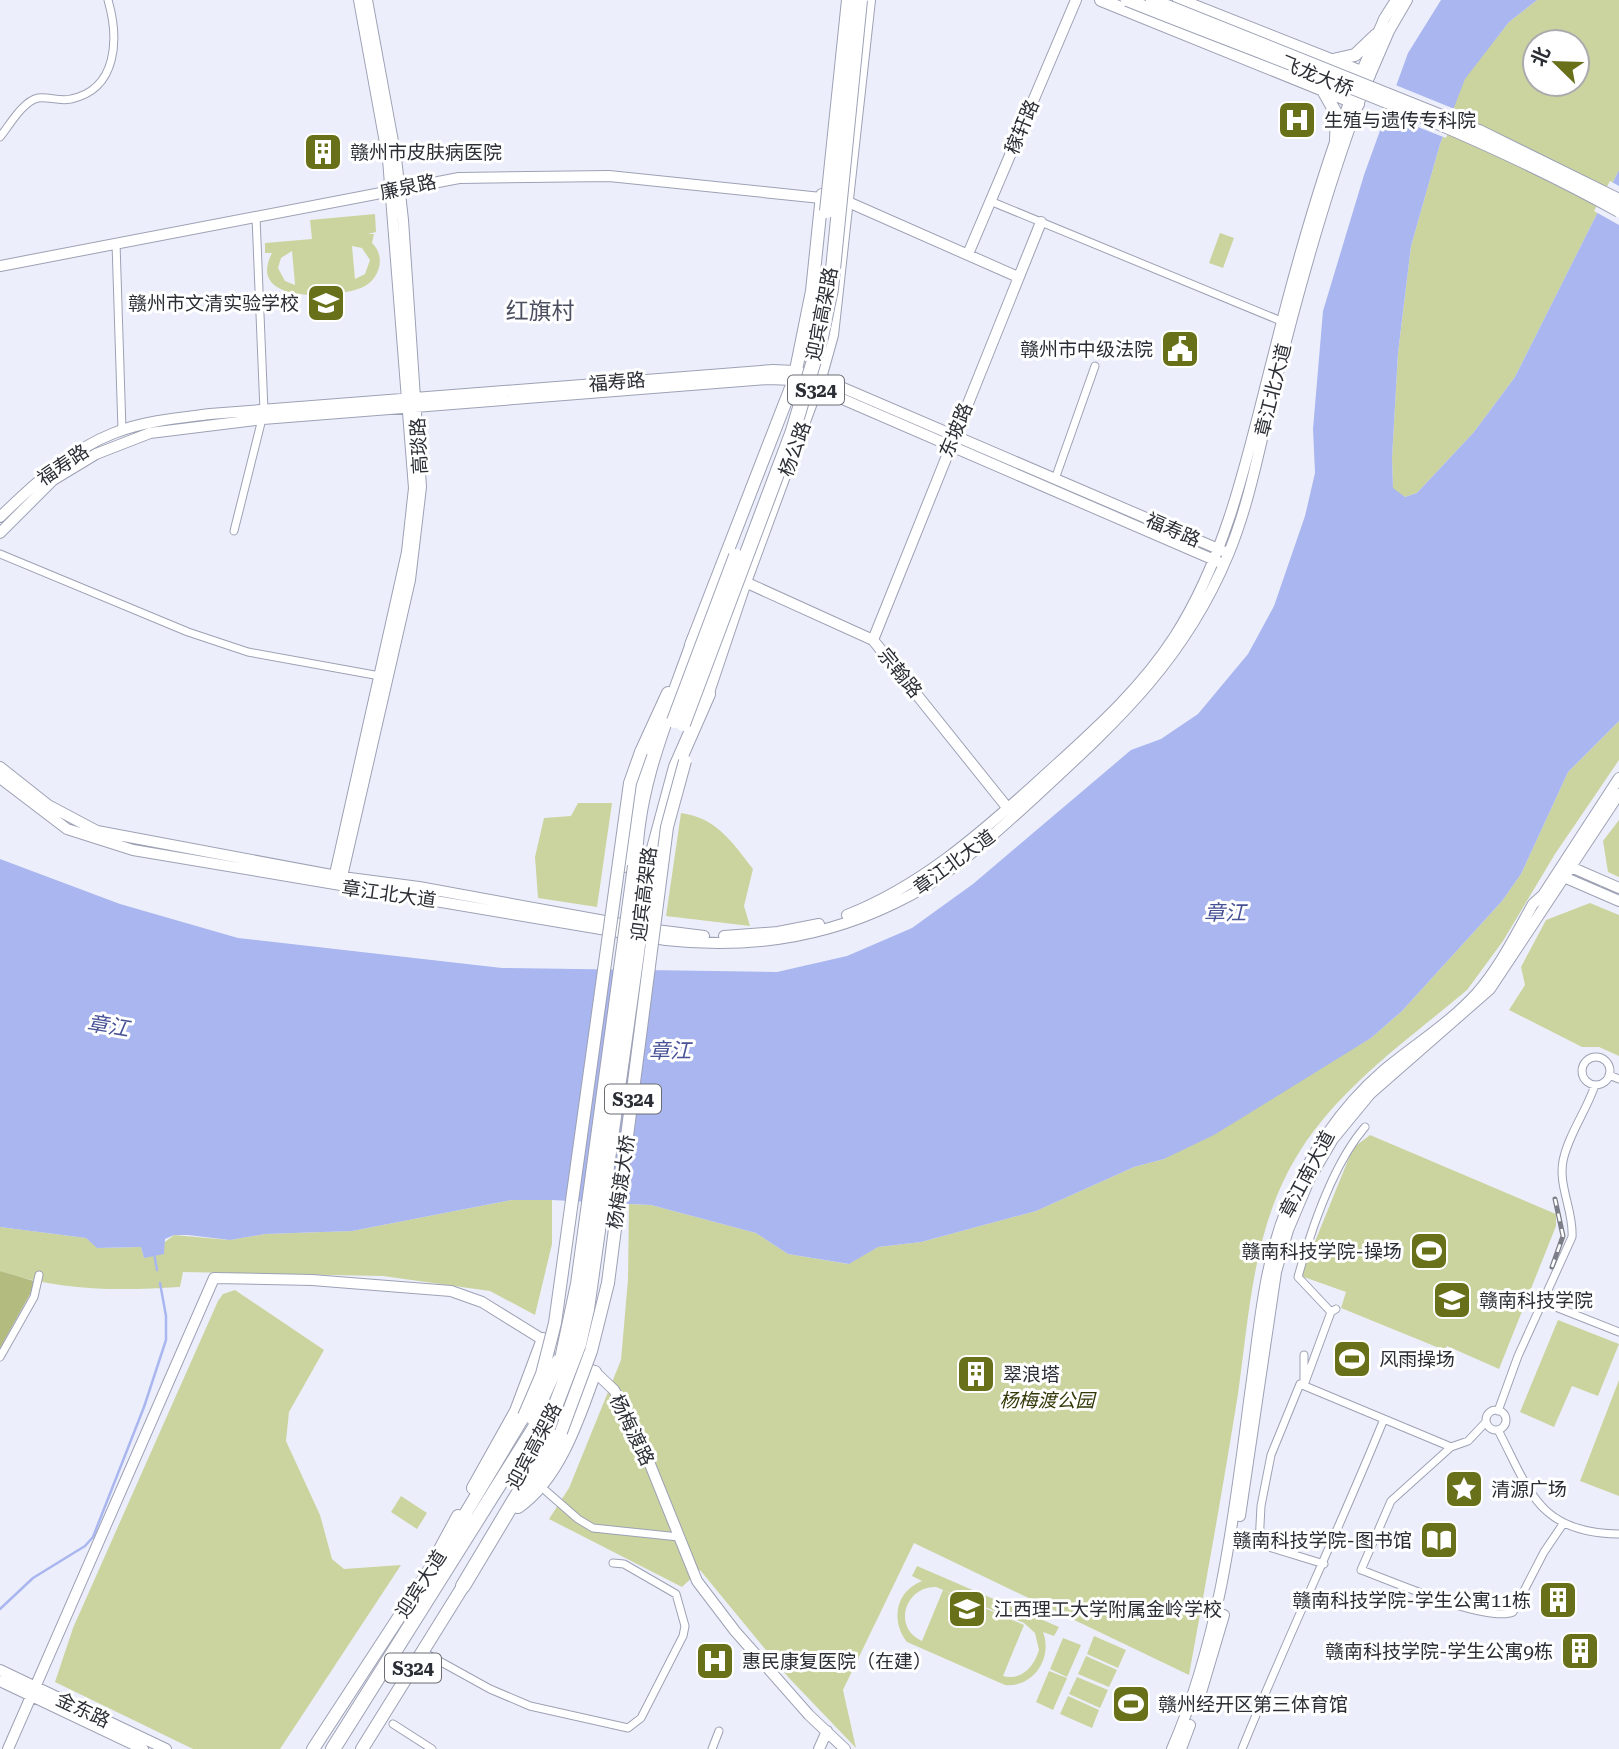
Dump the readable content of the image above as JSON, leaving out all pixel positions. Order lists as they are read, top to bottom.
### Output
{
  "streets": {
    "highway": ["迎宾高架路"],
    "main road": [
      "飞龙大桥",
      "稼轩路",
      "廉泉路",
      "福寿路",
      "S324",
      "章江北大道",
      "东坡路",
      "高琰路",
      "杨公路",
      "宗翰路",
      "章江南大道",
      "杨梅渡大桥",
      "杨梅渡路",
      "迎宾大道",
      "金东路"
    ]
  },
  "crossings": [
    ["廉泉路", "高琰路"],
    ["廉泉路", "杨公路"],
    ["迎宾高架路", "S324"],
    ["迎宾高架路", "杨公路"],
    ["迎宾高架路", "杨梅渡大桥"],
    ["迎宾高架路", "迎宾大道"],
    ["福寿路", "章江北大道"],
    ["福寿路", "东坡路"],
    ["福寿路", "高琰路"],
    ["福寿路", "杨公路"],
    ["S324", "杨公路"],
    ["S324", "杨梅渡大桥"],
    ["S324", "迎宾大道"],
    ["章江北大道", "高琰路"],
    ["章江北大道", "宗翰路"],
    ["东坡路", "宗翰路"],
    ["杨公路", "宗翰路"],
    ["杨公路", "杨梅渡大桥"],
    ["杨梅渡大桥", "迎宾大道"],
    ["杨梅渡路", "迎宾大道"],
    ["杨梅渡路", "金东路"]
  ],
  "districts": ["红旗村"],
  "water": ["章江"],
  "parks": ["杨梅渡公园"],
  "places": {
    "hospital": ["生殖与遗传专科院", "惠民康复医院（在建）"],
    "building": [
      "赣州市皮肤病医院",
      "翠浪塔",
      "赣南科技学院-学生公寓11栋",
      "赣南科技学院-学生公寓9栋"
    ],
    "school or university": ["赣州市文清实验学校", "赣南科技学院", "江西理工大学附属金岭学校"],
    "public building": ["赣州市中级法院"],
    "sports": ["赣南科技学院-操场", "风雨操场", "赣州经开区第三体育馆"],
    "place": ["清源广场"],
    "library": ["赣南科技学院-图书馆"]
  },
  "north": "top left"
}
